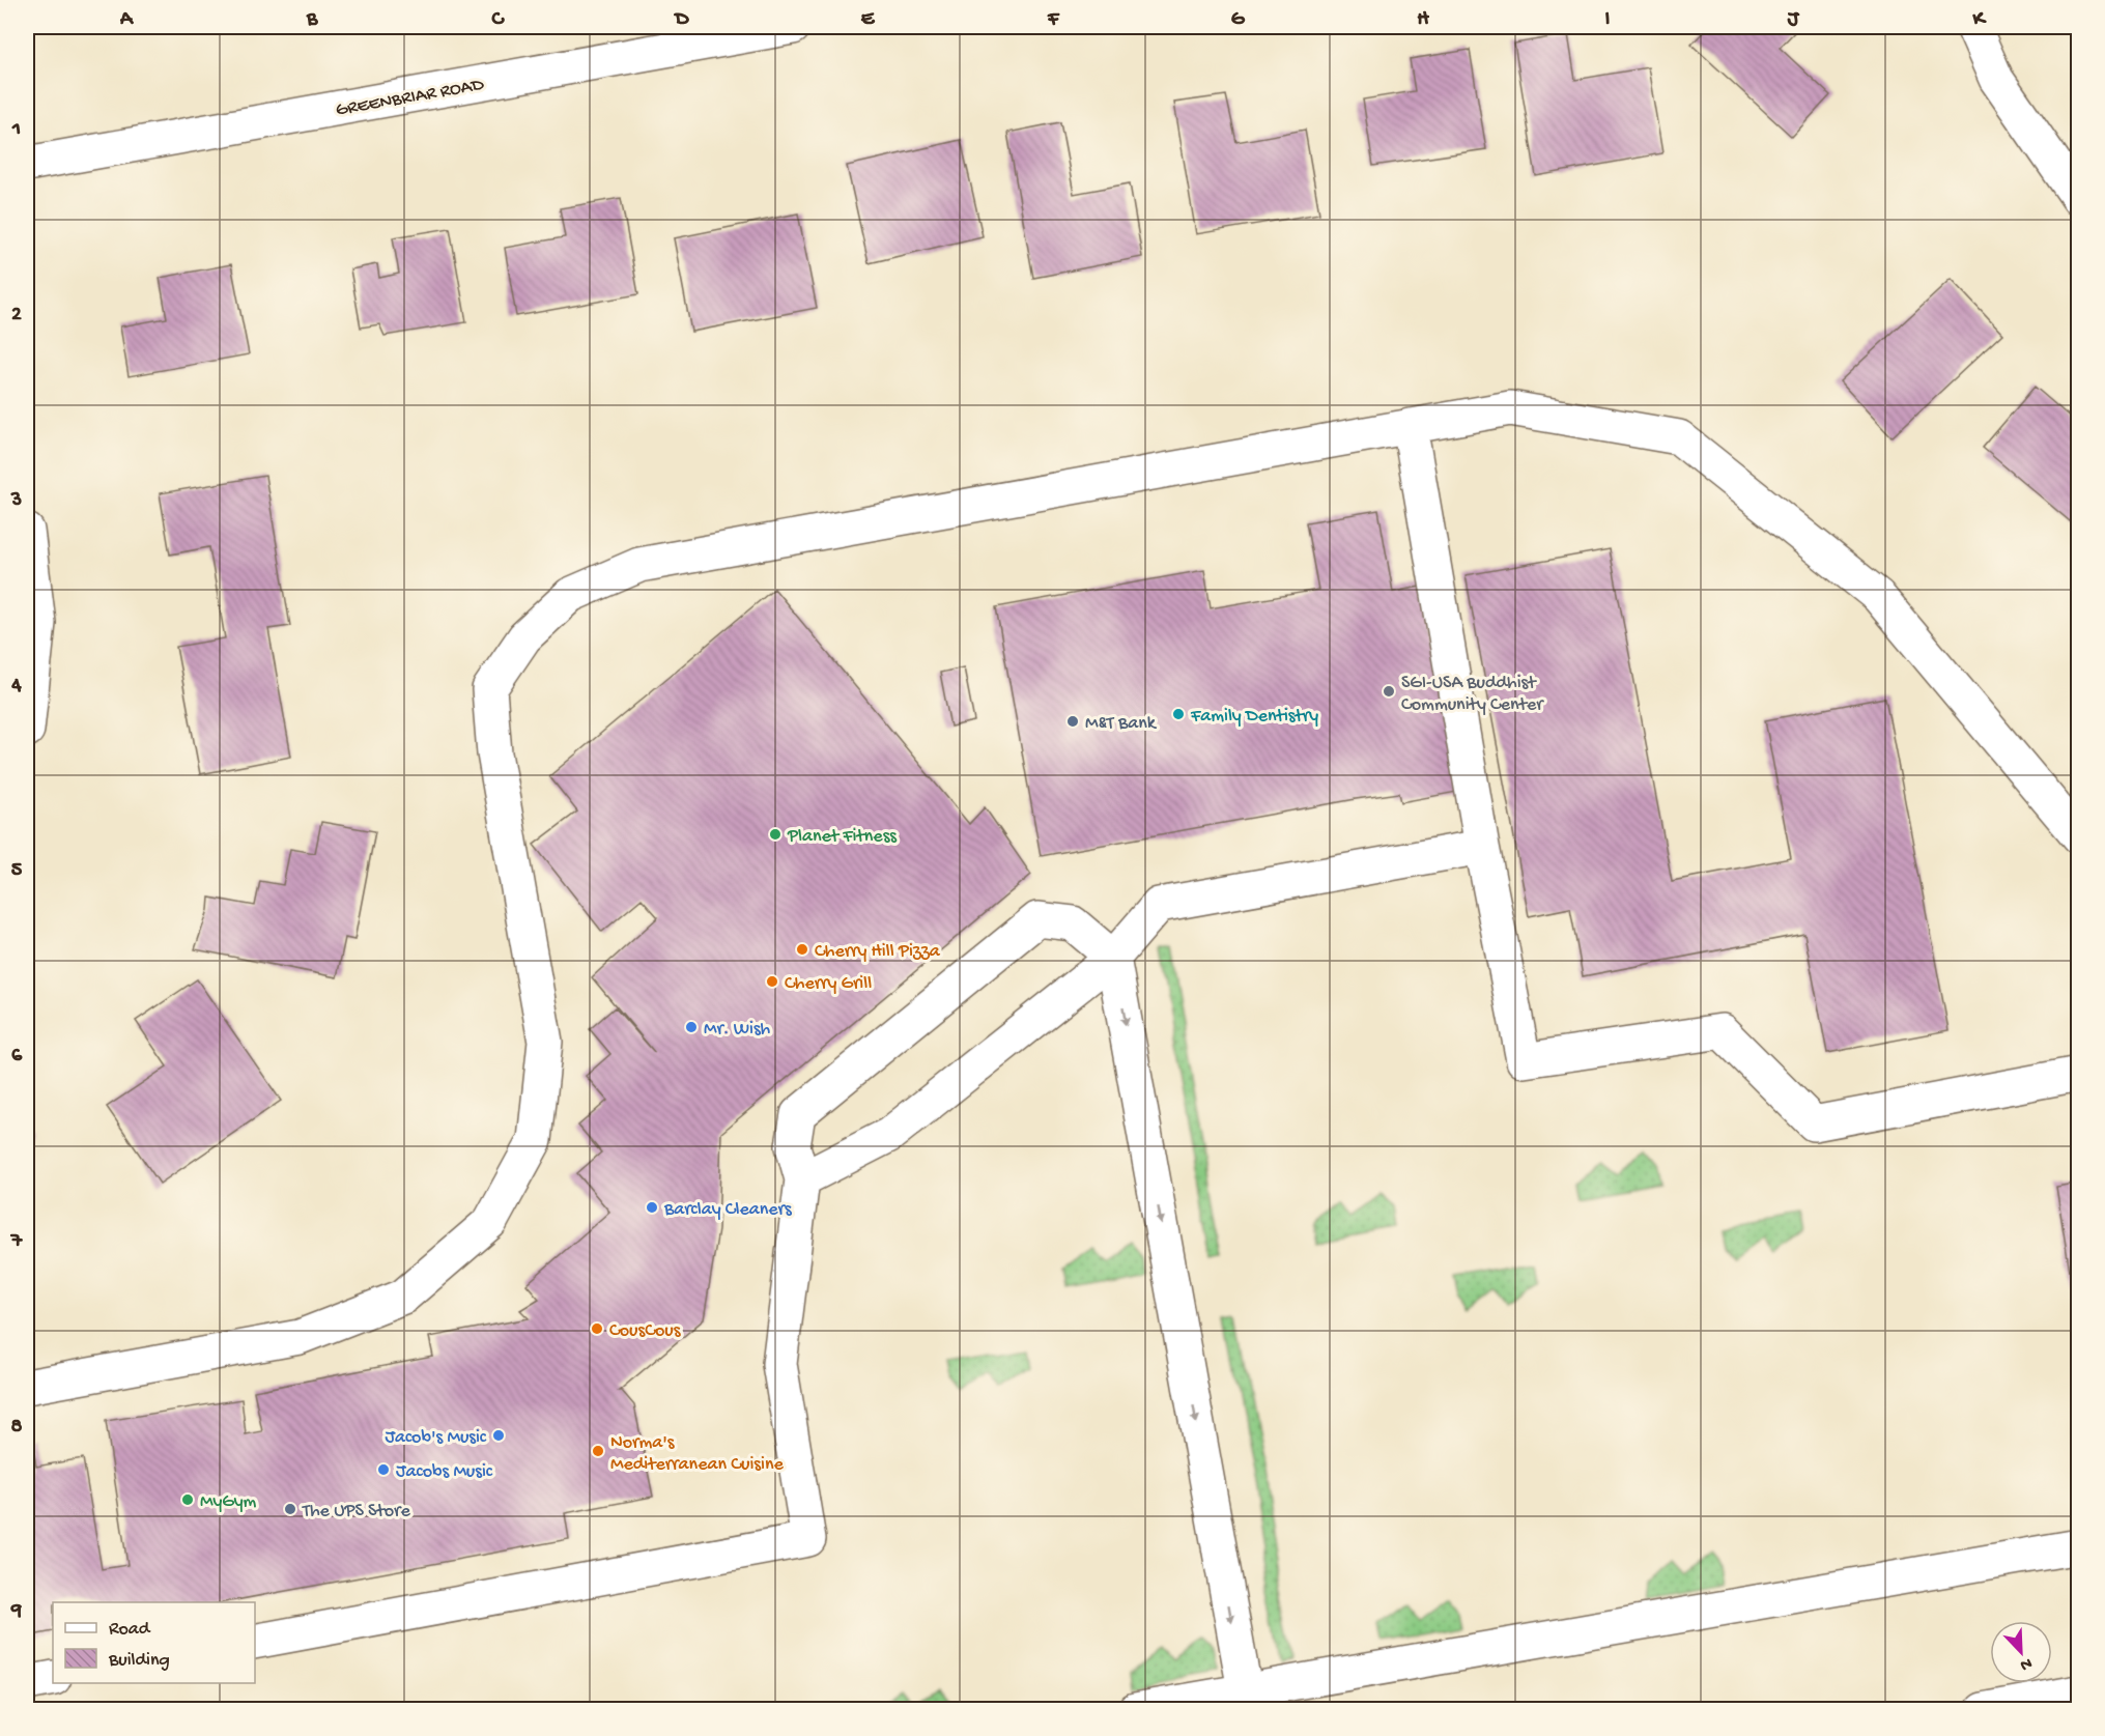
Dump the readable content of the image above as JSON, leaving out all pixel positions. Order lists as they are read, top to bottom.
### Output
{
  "streets": {
    "main road": ["GREENBRIAR ROAD"]
  },
  "places": [
    "SGI-USA Buddhist Community Center",
    "Family Dentistry",
    "M&T Bank",
    "Planet Fitness",
    "Cherry Hill Pizza",
    "Cherry Grill",
    "Mr. Wish",
    "Barclay Cleaners",
    "CousCous",
    "Jacob's Music",
    "Norma's Mediterranean Cuisine",
    "Jacobs Music",
    "MyGym",
    "The UPS Store"
  ],
  "legend": ["Road", "Building"],
  "north": "bottom right",
  "grid": {
    "columns": [
      "A",
      "B",
      "C",
      "D",
      "E",
      "F",
      "G",
      "H",
      "I",
      "J",
      "K"
    ],
    "rows": [
      "1",
      "2",
      "3",
      "4",
      "5",
      "6",
      "7",
      "8",
      "9"
    ]
  }
}
